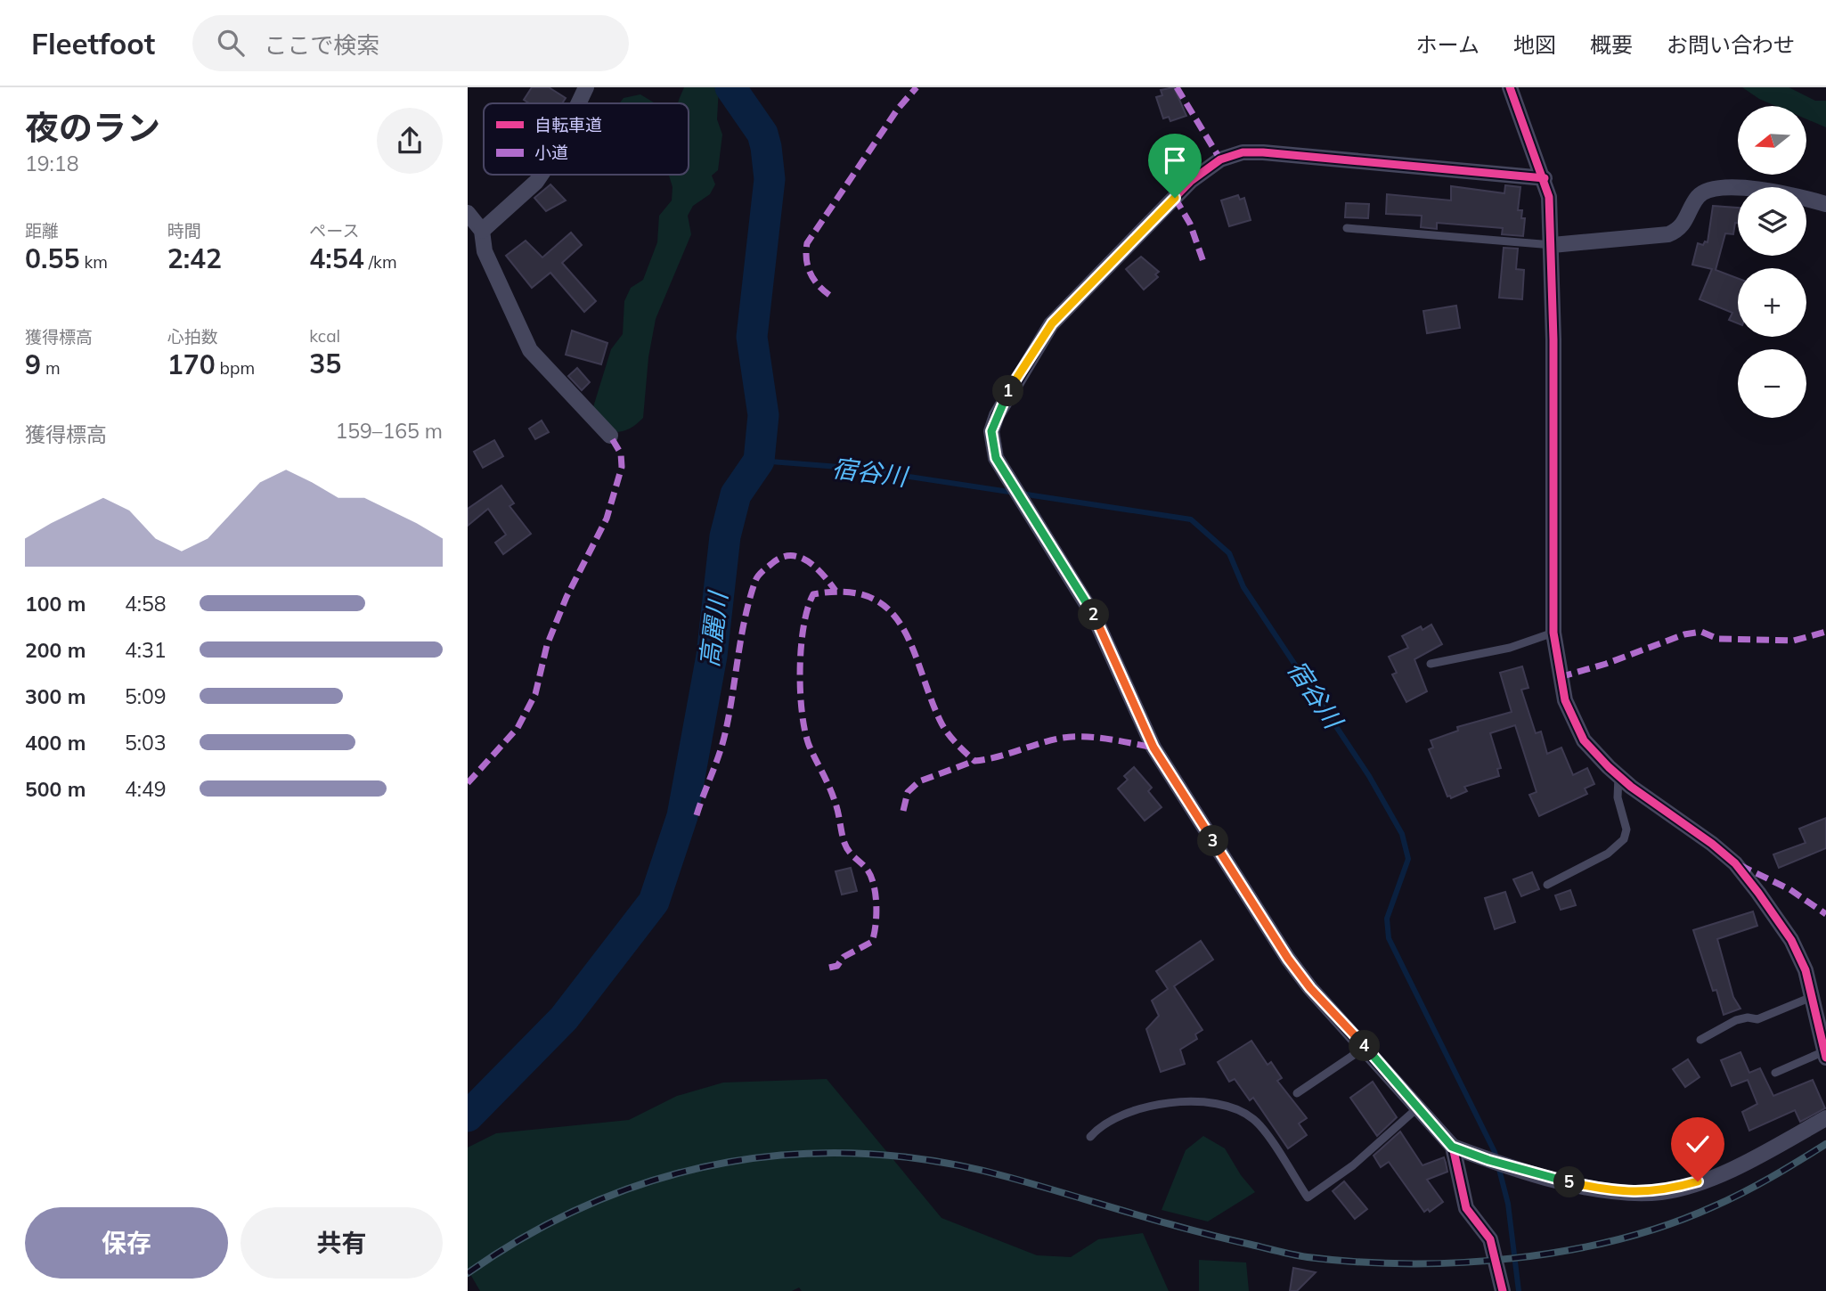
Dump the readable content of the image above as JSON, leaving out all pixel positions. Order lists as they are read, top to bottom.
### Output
{
  "water": ["宿谷川", "高麗川"],
  "legend": ["自転車道", "小道"],
  "north": "left",
  "page": {
    "header": "Fleetfoot",
    "search": "ここで検索",
    "nav": [
      "ホーム",
      "地図",
      "概要",
      "お問い合わせ"
    ],
    "heading": ["夜のラン", "19:18"],
    "map_buttons": ["+", "−"],
    "stats": [
      ["距離", "0.55 km"],
      ["時間", "2:42"],
      ["ペース", "4:54 /km"],
      ["獲得標高", "9 m"],
      ["心拍数", "170 bpm"],
      ["kcal", "35"]
    ],
    "pins": [
      "1",
      "2",
      "3",
      "4",
      "5"
    ],
    "chart": ["獲得標高", "159–165 m"],
    "list": [
      {
        "name": "100 m",
        "note": "4:58"
      },
      {
        "name": "200 m",
        "note": "4:31"
      },
      {
        "name": "300 m",
        "note": "5:09"
      },
      {
        "name": "400 m",
        "note": "5:03"
      },
      {
        "name": "500 m",
        "note": "4:49"
      }
    ],
    "buttons": ["保存", "共有"]
  }
}
